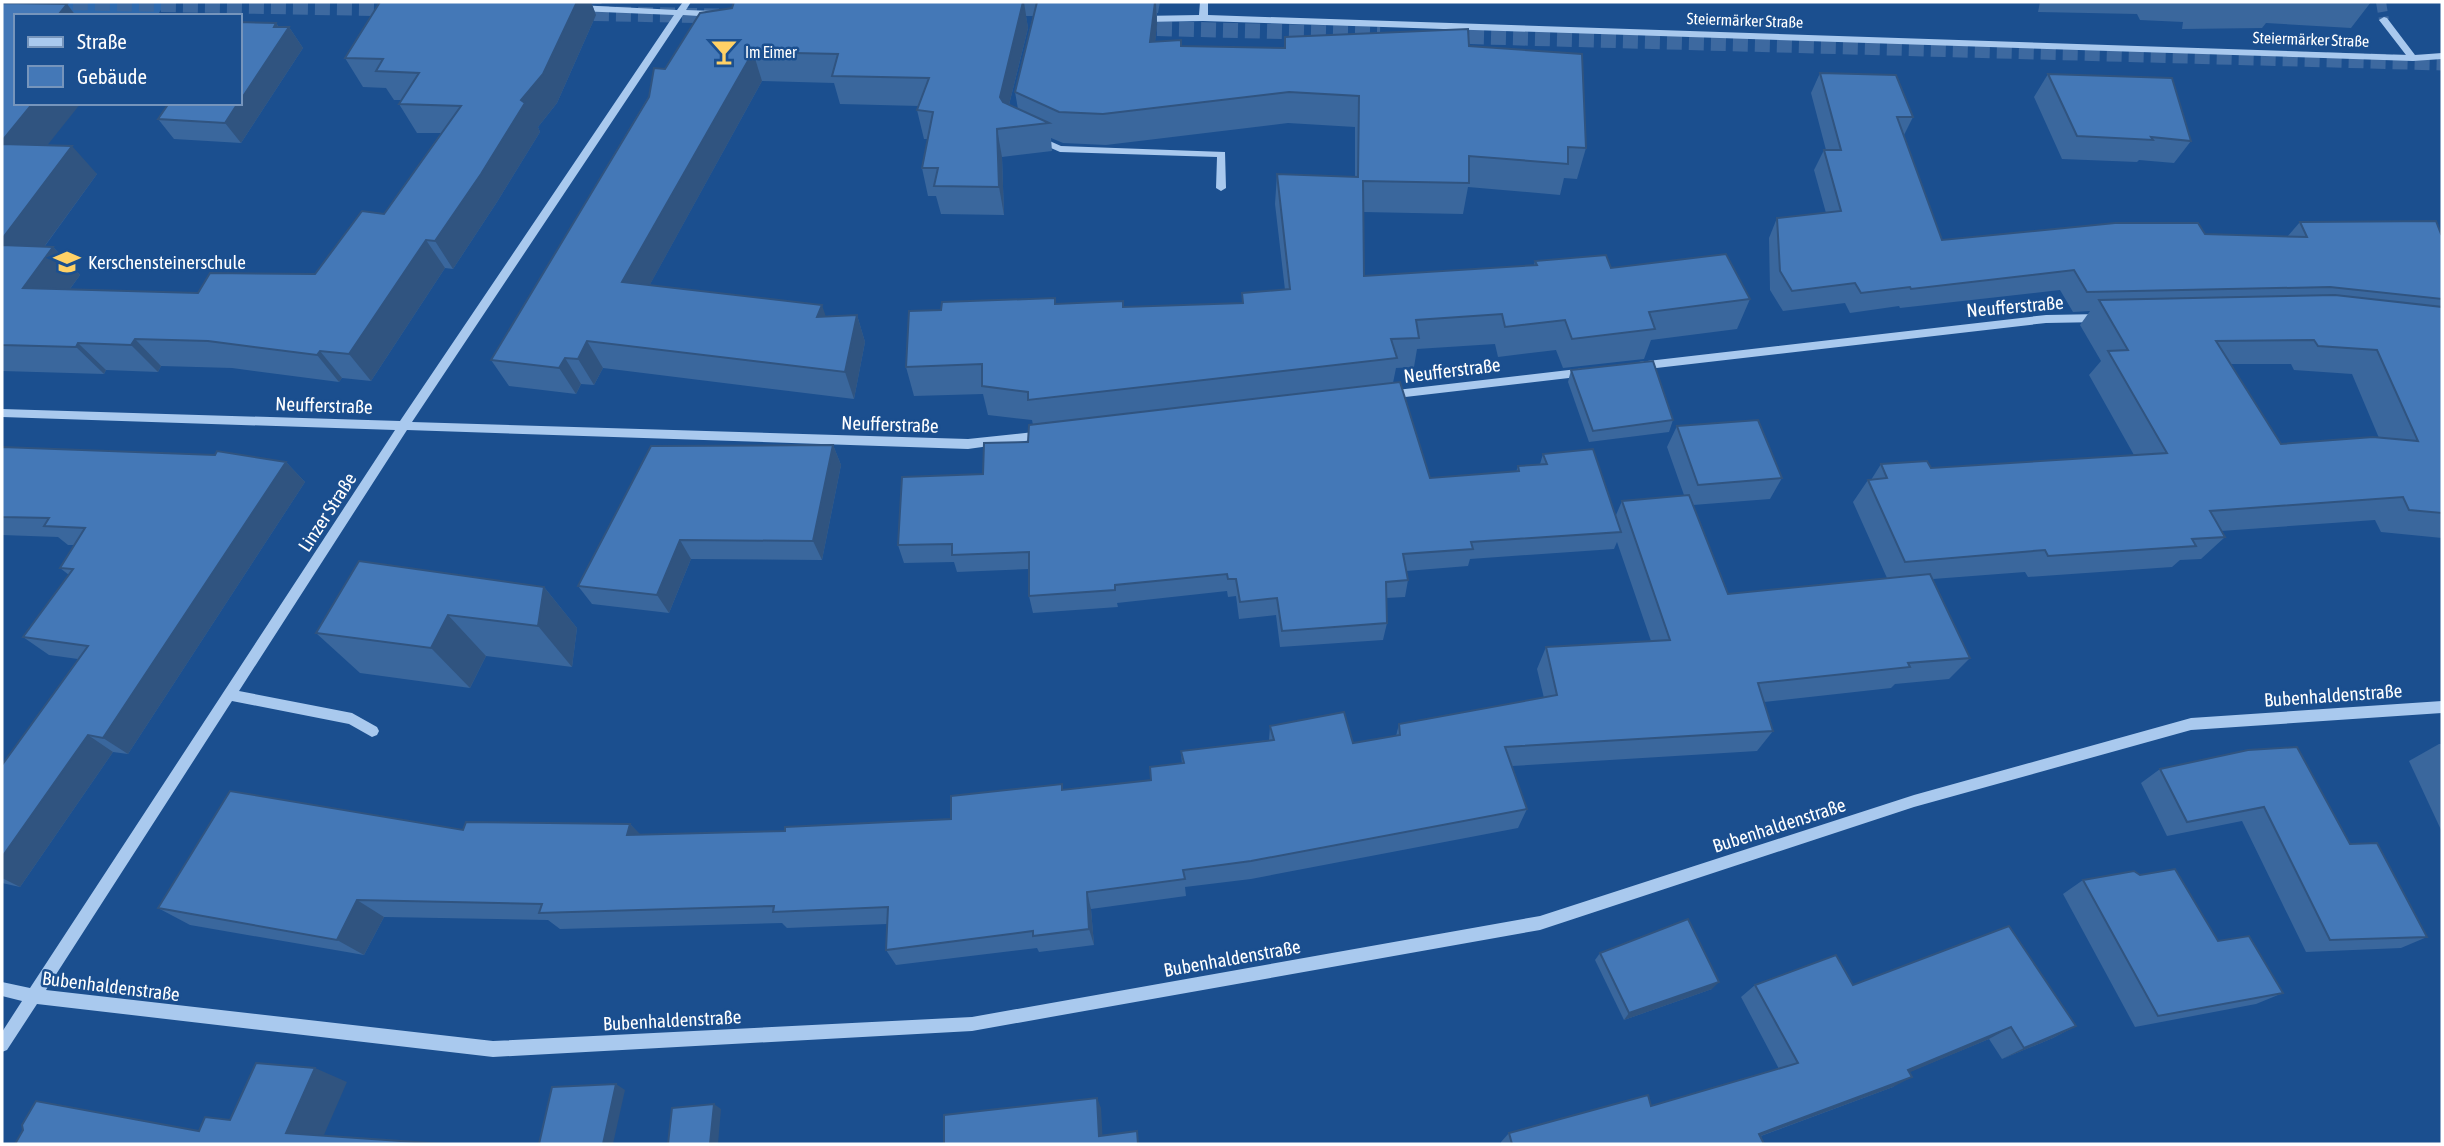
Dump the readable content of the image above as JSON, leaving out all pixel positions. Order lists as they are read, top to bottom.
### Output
{
  "streets": {
    "street": [
      "Steiermärker Straße",
      "Neufferstraße",
      "Linzer Straße",
      "Bubenhaldenstraße"
    ]
  },
  "crossings": [
    ["Neufferstraße", "Linzer Straße"],
    ["Linzer Straße", "Bubenhaldenstraße"]
  ],
  "places": {
    "bar": ["Im Eimer"],
    "school or university": ["Kerschensteinerschule"]
  },
  "legend": ["Straße", "Gebäude"]
}
